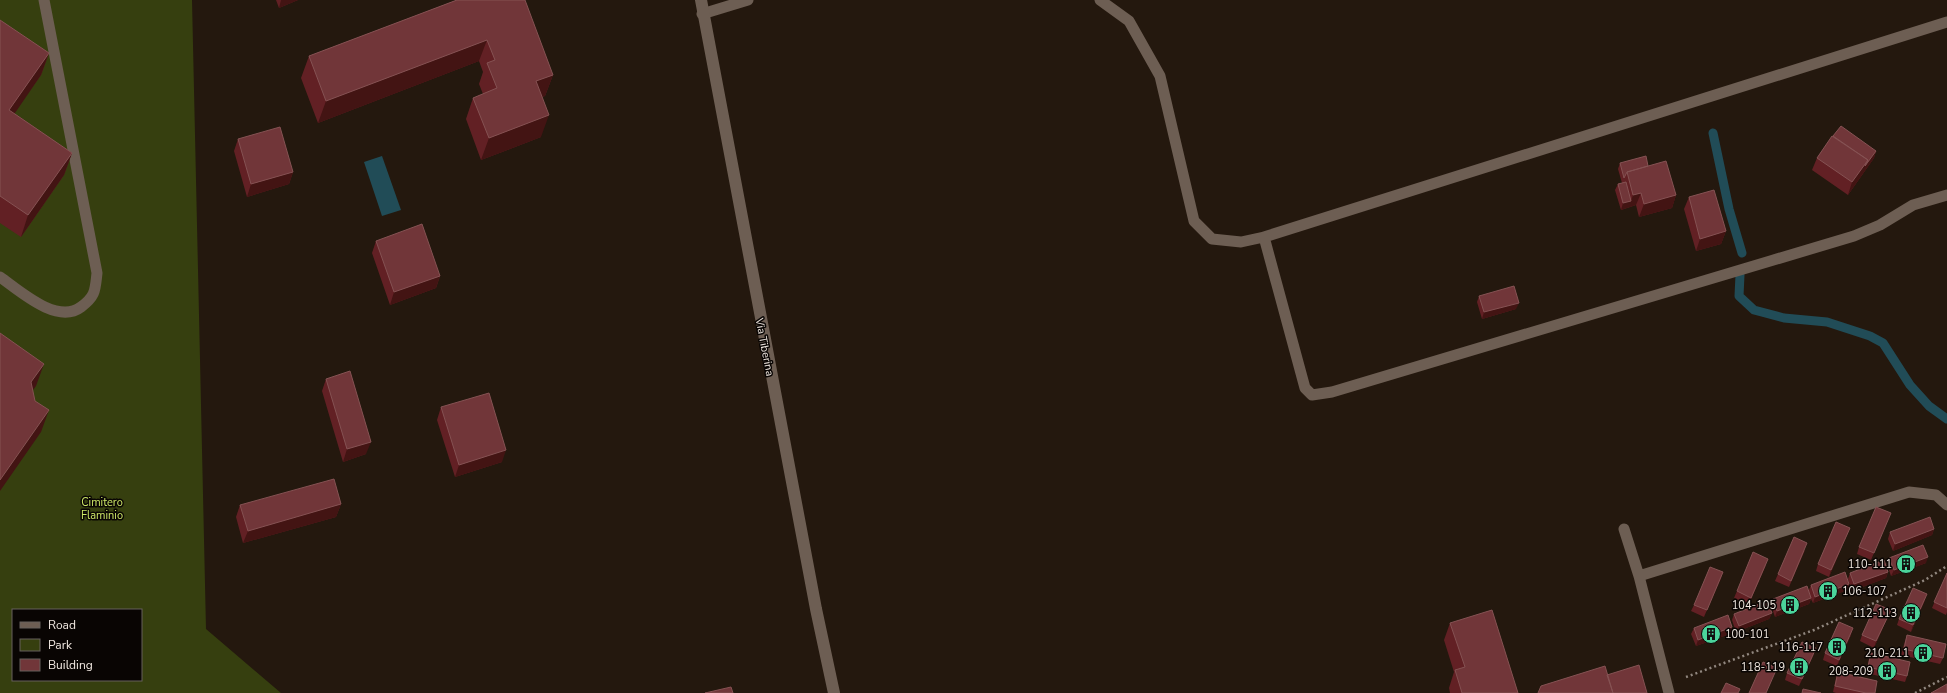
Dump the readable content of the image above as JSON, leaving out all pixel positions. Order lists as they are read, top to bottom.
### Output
{
  "streets": {
    "main road": ["Via Tiberina"]
  },
  "parks": ["Cimitero Flaminio"],
  "places": {
    "building": [
      "110-111",
      "106-107",
      "104-105",
      "112-113",
      "100-101",
      "116-117",
      "210-211",
      "118-119",
      "208-209"
    ]
  },
  "legend": ["Road", "Park", "Building"]
}
